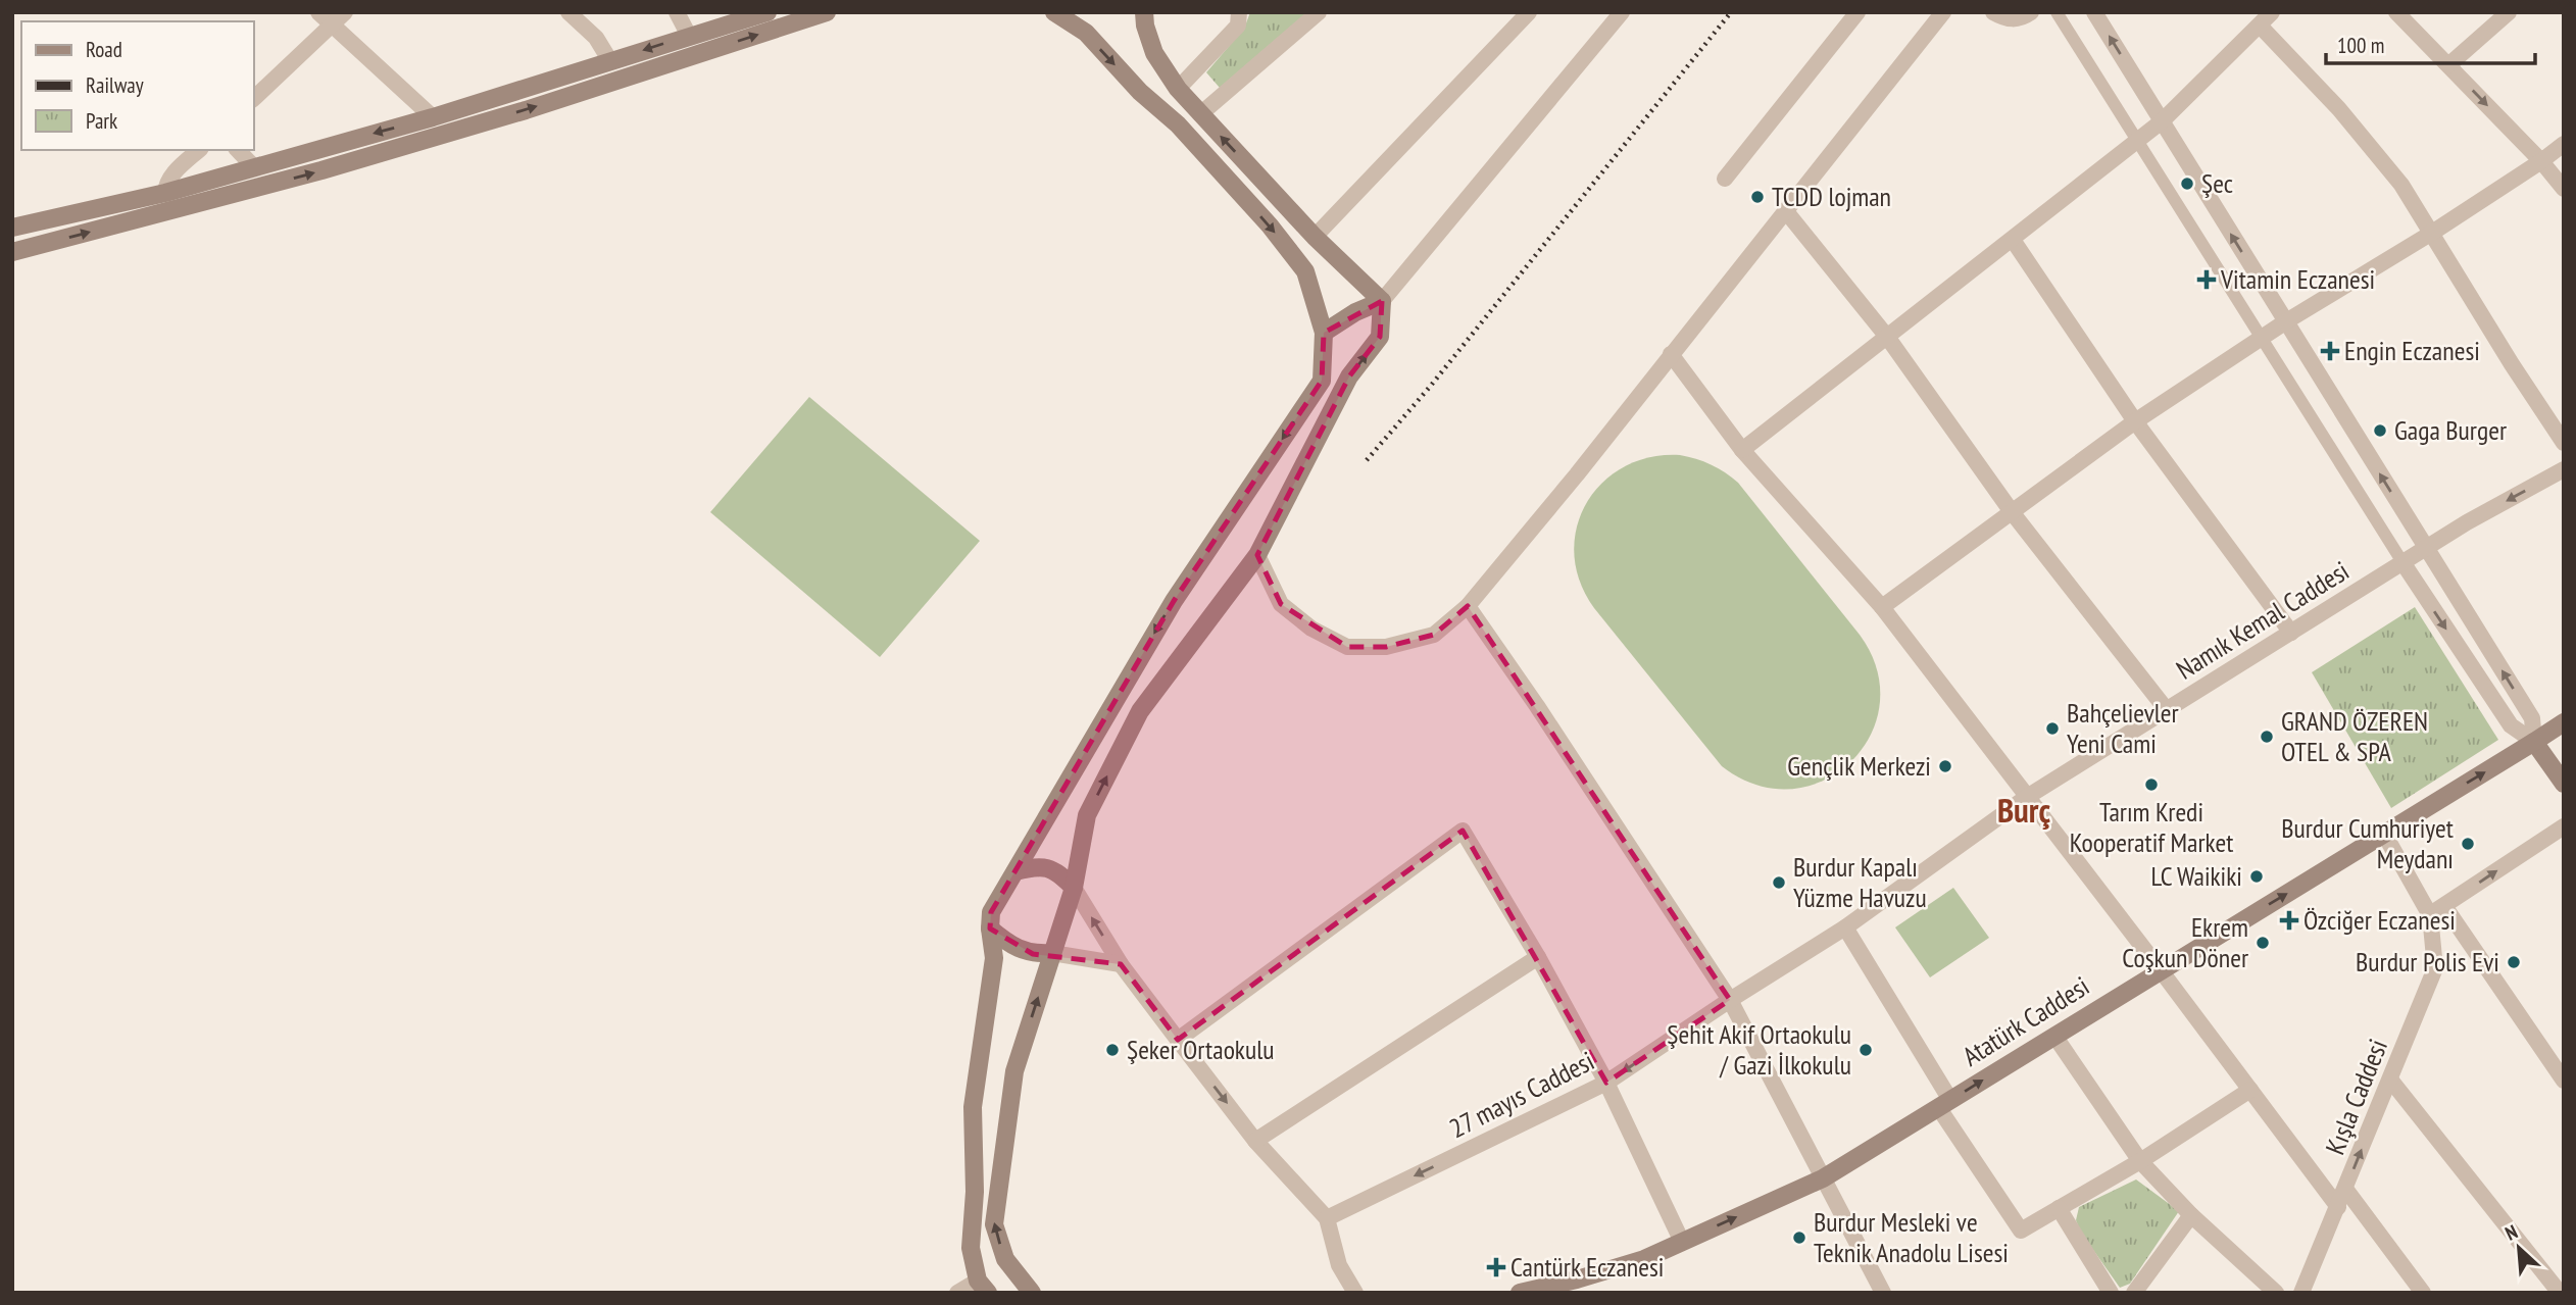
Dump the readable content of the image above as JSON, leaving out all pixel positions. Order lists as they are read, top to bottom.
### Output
{
  "streets": {
    "main road": ["Atatürk Caddesi"],
    "street": ["Namık Kemal Caddesi", "27 mayıs Caddesi", "Kışla Caddesi"]
  },
  "crossings": [
    ["Namık Kemal Caddesi", "27 mayıs Caddesi"]
  ],
  "one_way": ["Atatürk Caddesi"],
  "districts": ["Burç"],
  "places": {
    "other": [
      "Şec",
      "TCDD lojman",
      "Gaga Burger",
      "Bahçelievler Yeni Cami",
      "GRAND ÖZEREN OTEL & SPA",
      "Gençlik Merkezi",
      "Tarım Kredi Kooperatif Market",
      "Burdur Cumhuriyet Meydanı",
      "LC Waikiki",
      "Burdur Kapalı Yüzme Havuzu",
      "Ekrem Coşkun Döner",
      "Burdur Polis Evi",
      "Şeker Ortaokulu",
      "Şehit Akif Ortaokulu / Gazi İlkokulu",
      "Burdur Mesleki ve Teknik Anadolu Lisesi"
    ],
    "health": [
      "Vitamin Eczanesi",
      "Engin Eczanesi",
      "Özciğer Eczanesi",
      "Cantürk Eczanesi"
    ]
  },
  "legend": ["Road", "Railway", "Park"],
  "scale_bar": "100 m",
  "north": "top left"
}
